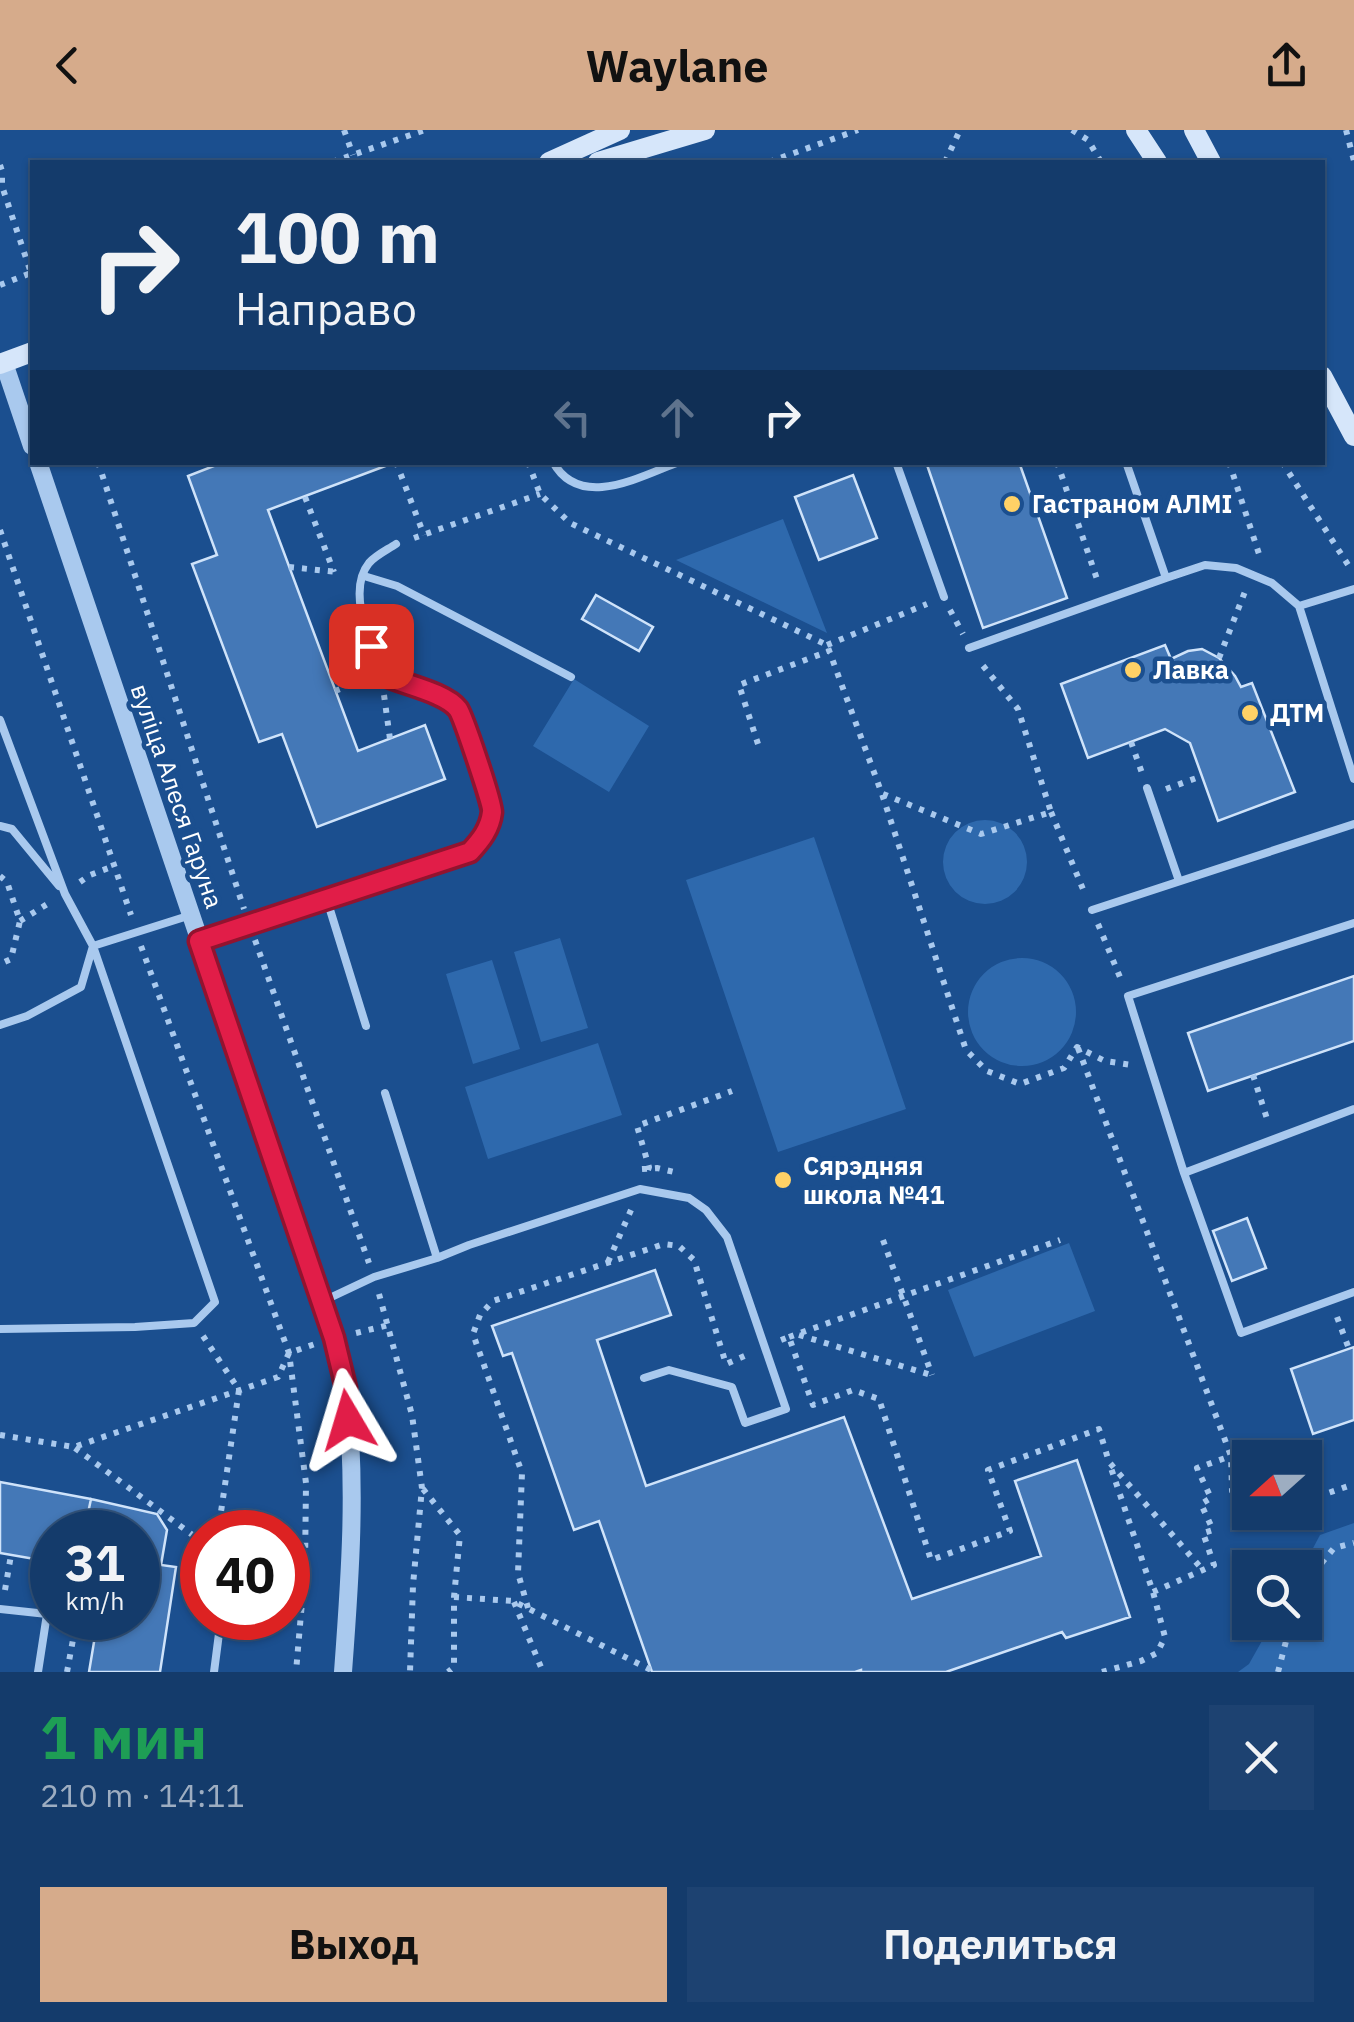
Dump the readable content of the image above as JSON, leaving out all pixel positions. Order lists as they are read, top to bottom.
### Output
{
  "streets": {
    "street": ["вуліца Алеся Гаруна"]
  },
  "places": [
    "Гастраном АЛМІ",
    "Лавка",
    "ДТМ",
    "Сярэдняя школа №41"
  ],
  "north": "left",
  "page": {
    "header": "Waylane",
    "turn": ["100 m", "Направо"],
    "speed": "31 km/h",
    "limit": "40",
    "heading": ["1 мин", "210 m · 14:11"],
    "buttons": ["Выход", "Поделиться"]
  }
}
